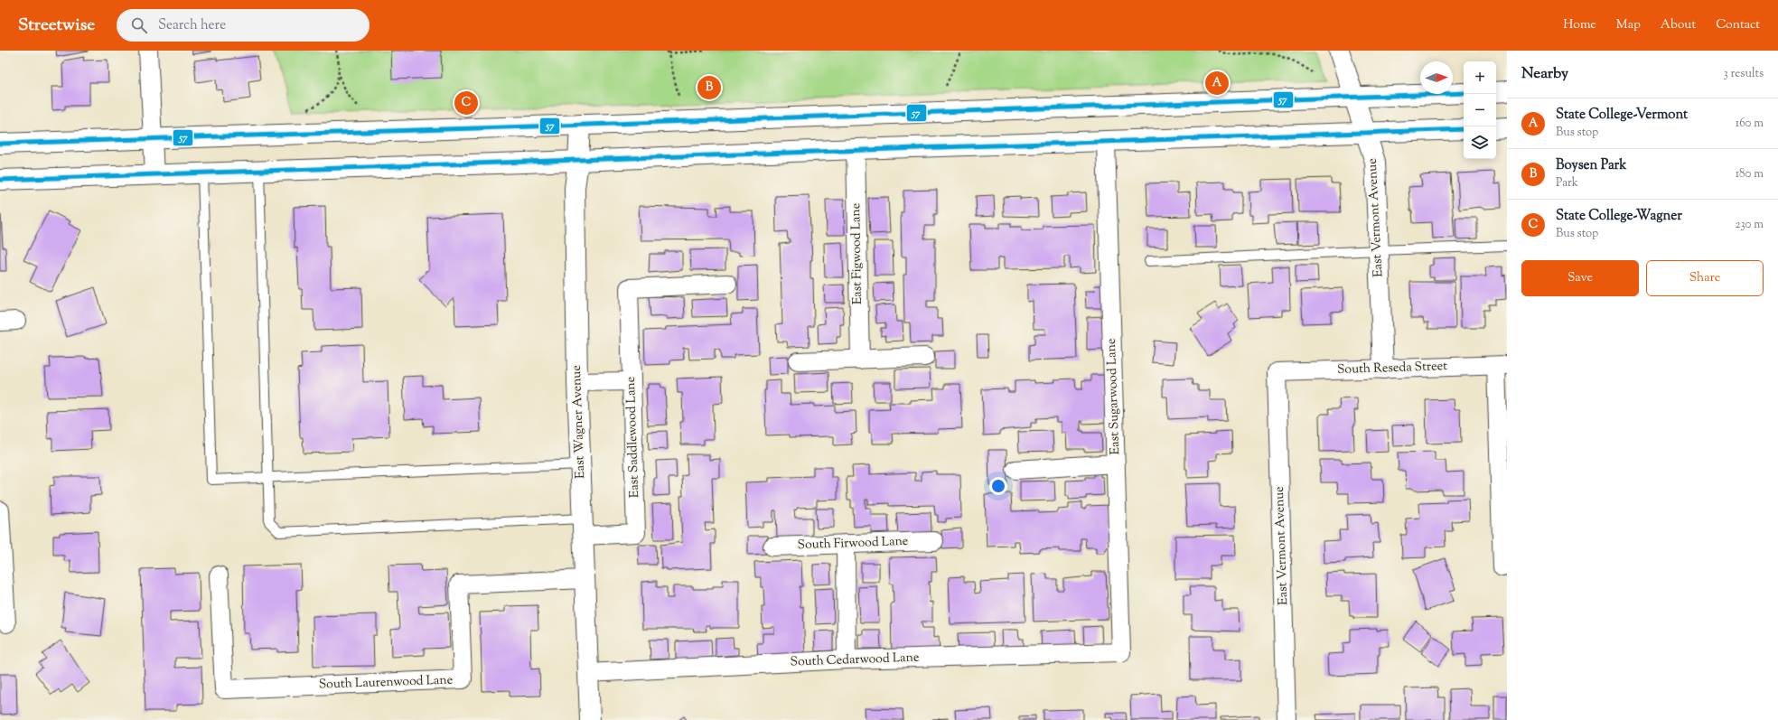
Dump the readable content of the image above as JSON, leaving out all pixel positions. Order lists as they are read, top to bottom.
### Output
{
  "streets": {
    "main road": ["East Vermont Avenue", "East Wagner Avenue"],
    "street": [
      "East Figwood Lane",
      "South Reseda Street",
      "East Sugarwood Lane",
      "East Saddlewood Lane",
      "South Firwood Lane",
      "South Cedarwood Lane",
      "South Laurenwood Lane"
    ]
  },
  "crossings": [
    ["East Vermont Avenue", "South Reseda Street"],
    ["East Sugarwood Lane", "South Cedarwood Lane"],
    ["East Wagner Avenue", "East Saddlewood Lane"],
    ["East Wagner Avenue", "South Cedarwood Lane"],
    ["East Wagner Avenue", "South Laurenwood Lane"]
  ],
  "lines": ["transit line 57"],
  "north": "right",
  "page": {
    "header": "Streetwise",
    "search": "Search here",
    "nav": [
      "Home",
      "Map",
      "About",
      "Contact"
    ],
    "heading": ["Nearby", "3 results"],
    "map_buttons": ["+", "−"],
    "pins": ["A", "B", "C"],
    "list": [
      {
        "mark": "A",
        "name": "State College-Vermont",
        "note": "Bus stop",
        "value": "160 m"
      },
      {
        "mark": "B",
        "name": "Boysen Park",
        "note": "Park",
        "value": "180 m"
      },
      {
        "mark": "C",
        "name": "State College-Wagner",
        "note": "Bus stop",
        "value": "230 m"
      }
    ],
    "buttons": ["Save", "Share"]
  }
}
